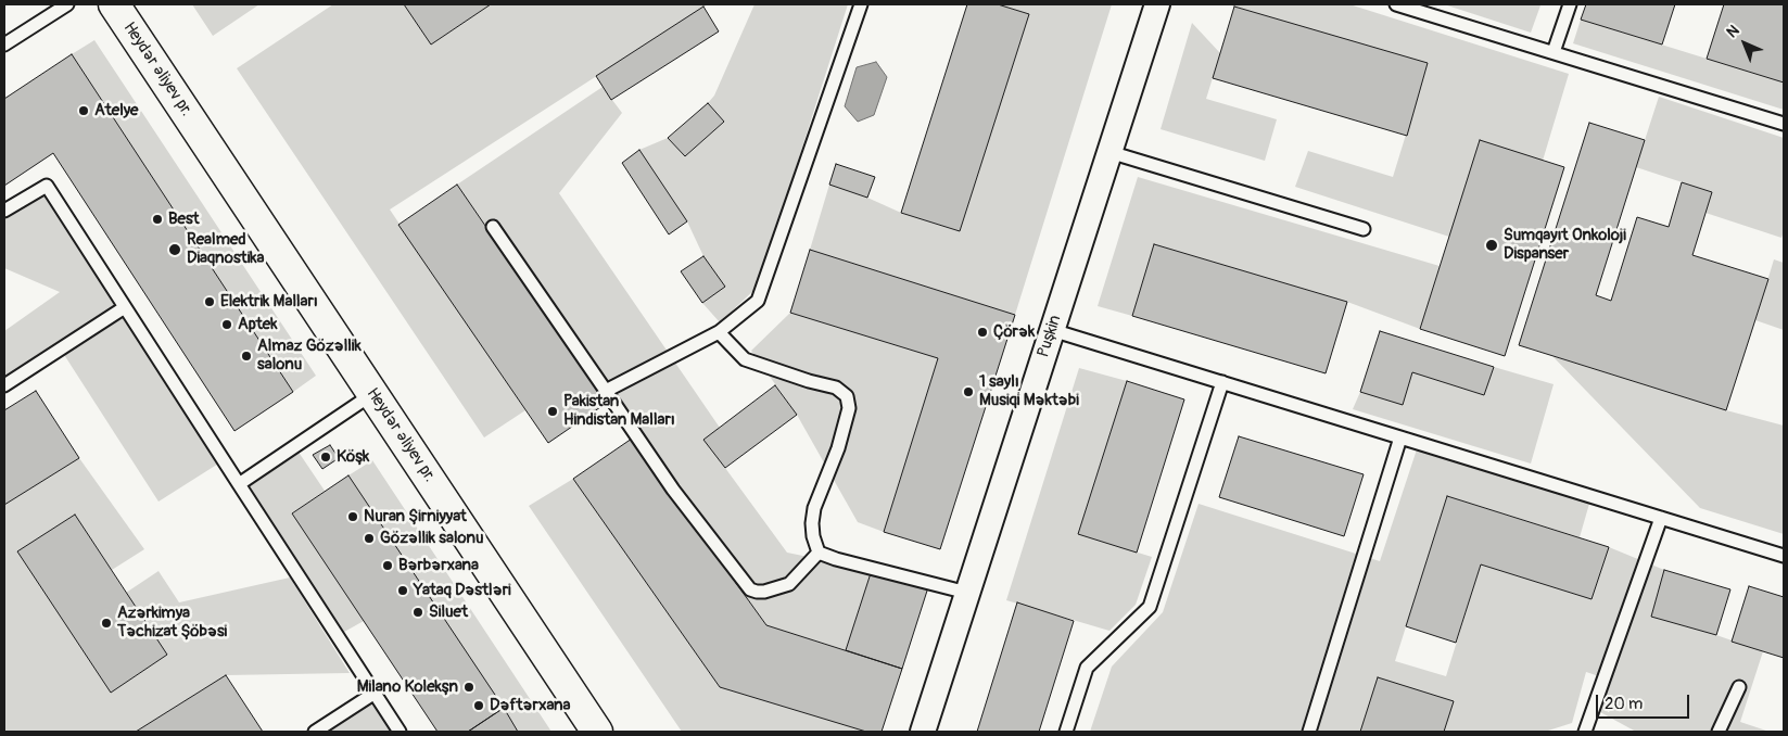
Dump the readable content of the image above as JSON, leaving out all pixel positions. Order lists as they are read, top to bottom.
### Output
{
  "streets": {
    "main road": ["Heydər Əliyev pr."],
    "street": ["Puşkin"]
  },
  "places": [
    "Atelye",
    "Best",
    "Sumqayıt Onkoloji Dispanser",
    "Realmed Diaqnostika",
    "Elektrik Malları",
    "Aptek",
    "Çörək",
    "Almaz Gözəllik salonu",
    "1 saylı Musiqi Məktəbi",
    "Pakistan Hindistan Malları",
    "Köşk",
    "Nuran Şirniyyat",
    "Gözəllik salonu",
    "Bərbərxana",
    "Yataq Dəstləri",
    "Siluet",
    "Azərkimya Təchizat Şöbəsi",
    "Milano Kolekşn",
    "Dəftərxana"
  ],
  "scale_bar": "20 m",
  "north": "top left"
}
